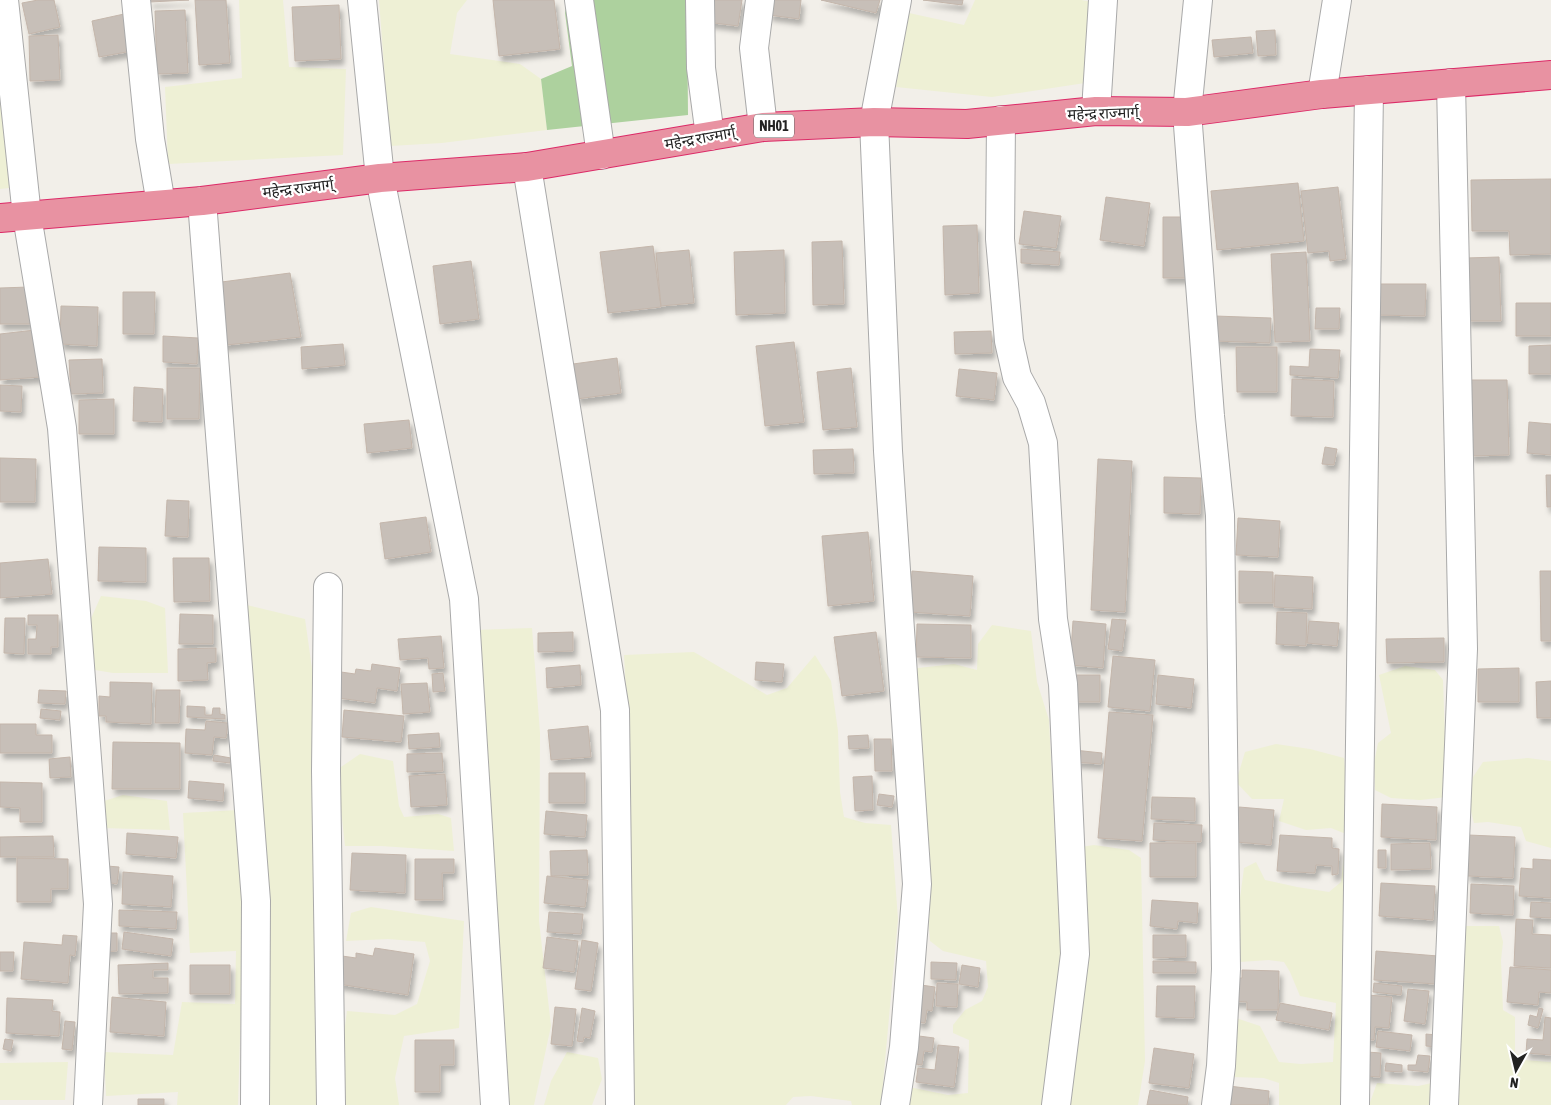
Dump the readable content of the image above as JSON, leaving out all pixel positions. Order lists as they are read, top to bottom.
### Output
{
  "streets": {
    "highway": ["महेन्द्र राज्मार्ग्", "NH01"]
  },
  "north": "bottom"
}
